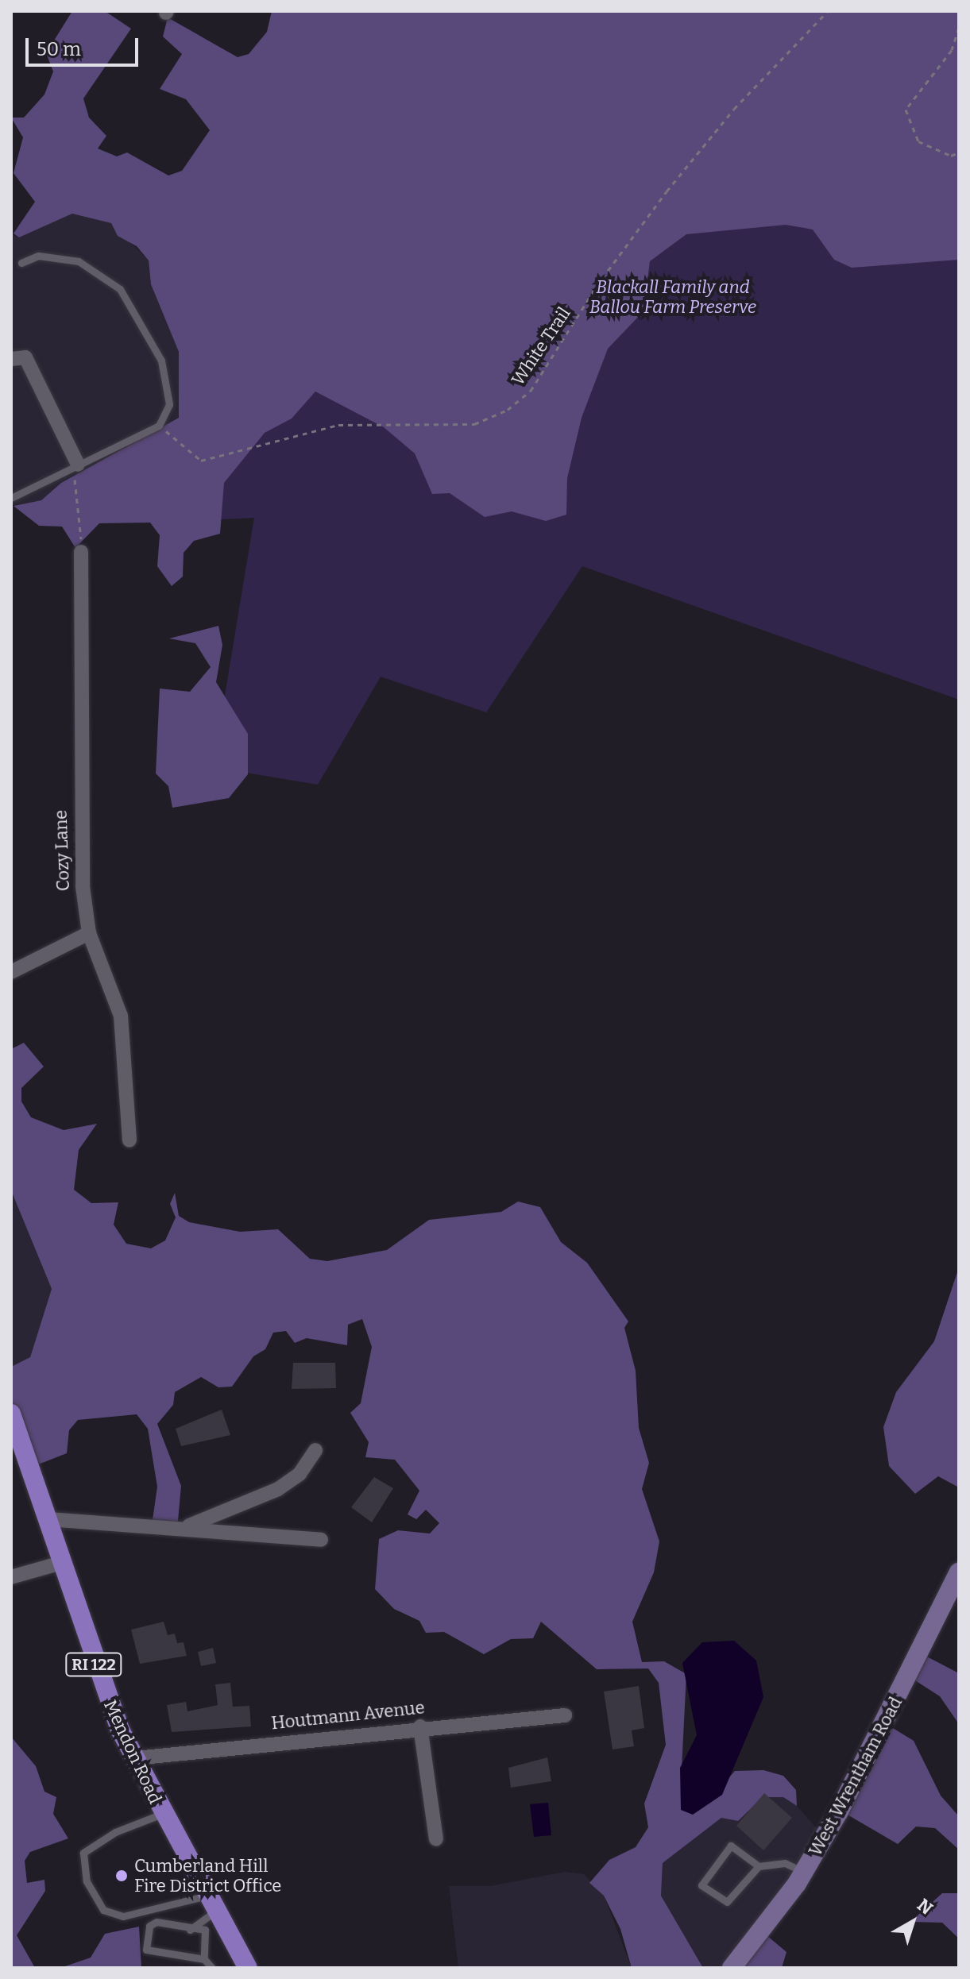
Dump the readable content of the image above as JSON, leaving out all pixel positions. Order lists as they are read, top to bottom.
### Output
{
  "streets": {
    "main road": ["RI 122", "Mendon Road"],
    "street": ["Cozy Lane", "Houtmann Avenue", "West Wrentham Road"],
    "path": ["White Trail"]
  },
  "crossings": [
    ["Houtmann Avenue", "Mendon Road"]
  ],
  "parks": ["Blackall Family and Ballou Farm Preserve"],
  "places": ["Cumberland Hill Fire District Office"],
  "scale_bar": "50 m",
  "north": "top right"
}
